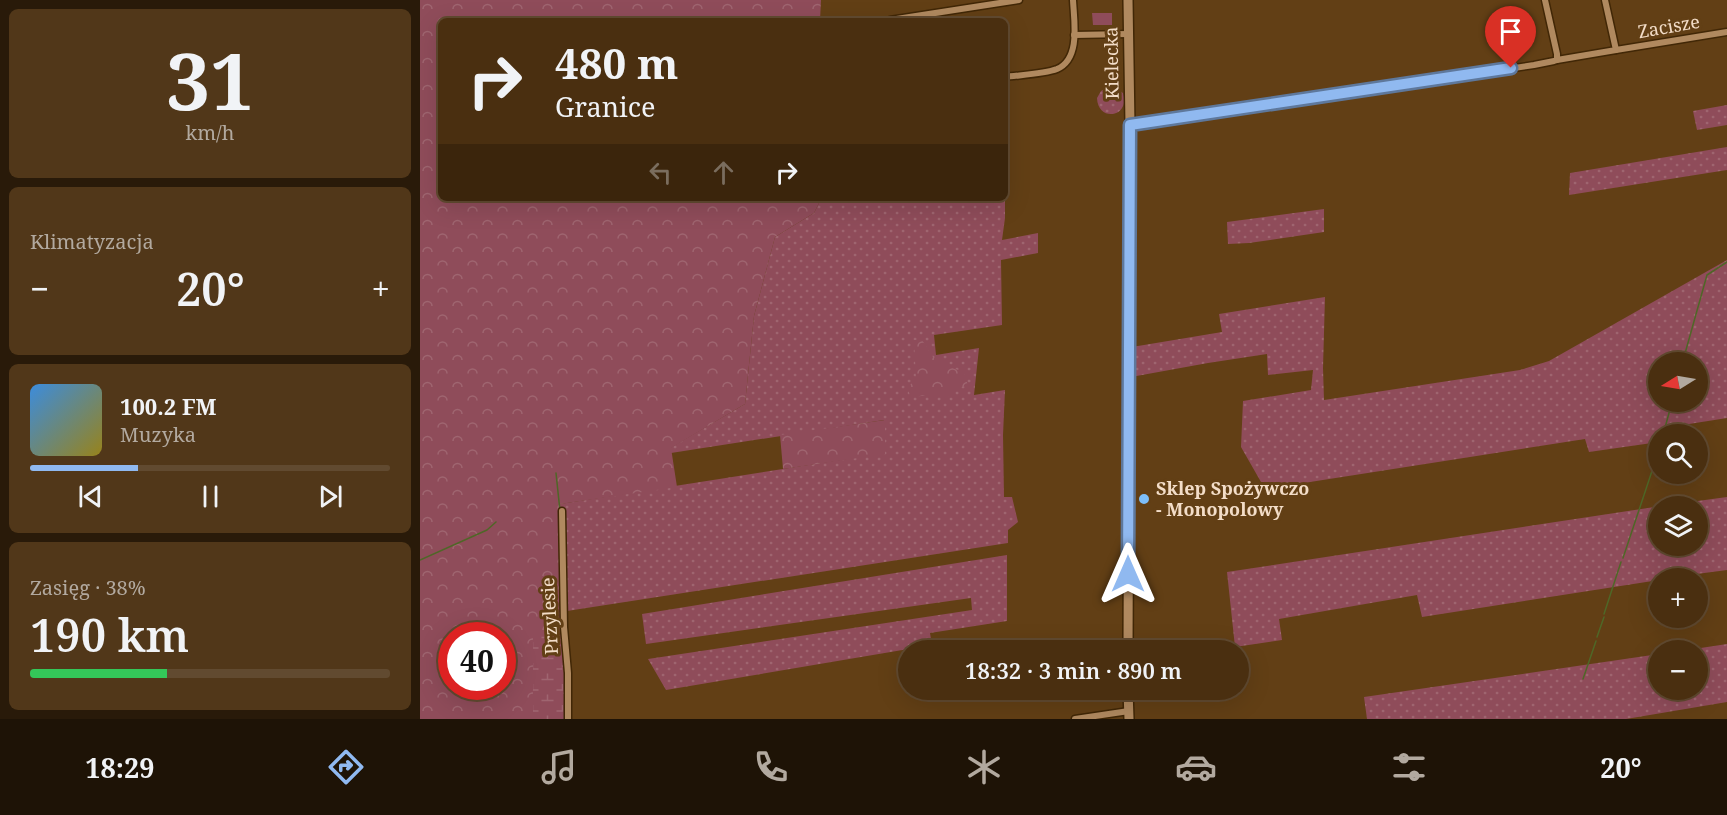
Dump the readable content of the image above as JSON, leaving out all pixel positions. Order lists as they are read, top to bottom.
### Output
{
  "streets": {
    "street": ["Zacisze", "Kielecka", "Przylesie"]
  },
  "crossings": [
    ["Zacisze", "Kielecka"]
  ],
  "places": ["Sklep Spożywczo - Monopolowy"],
  "north": "left",
  "page": {
    "tile": [
      ["31", "km/h"],
      "Klimatyzacja",
      ["Zasięg · 38%", "190 km"]
    ],
    "turn": ["480 m", "Granice"],
    "heat": ["−", "20°", "+"],
    "map_buttons": ["+", "−"],
    "song": ["100.2 FM", "Muzyka"],
    "limit": "40",
    "trip": "18:32 · 3 min · 890 m",
    "tabs": ["18:29", "20°"]
  }
}
